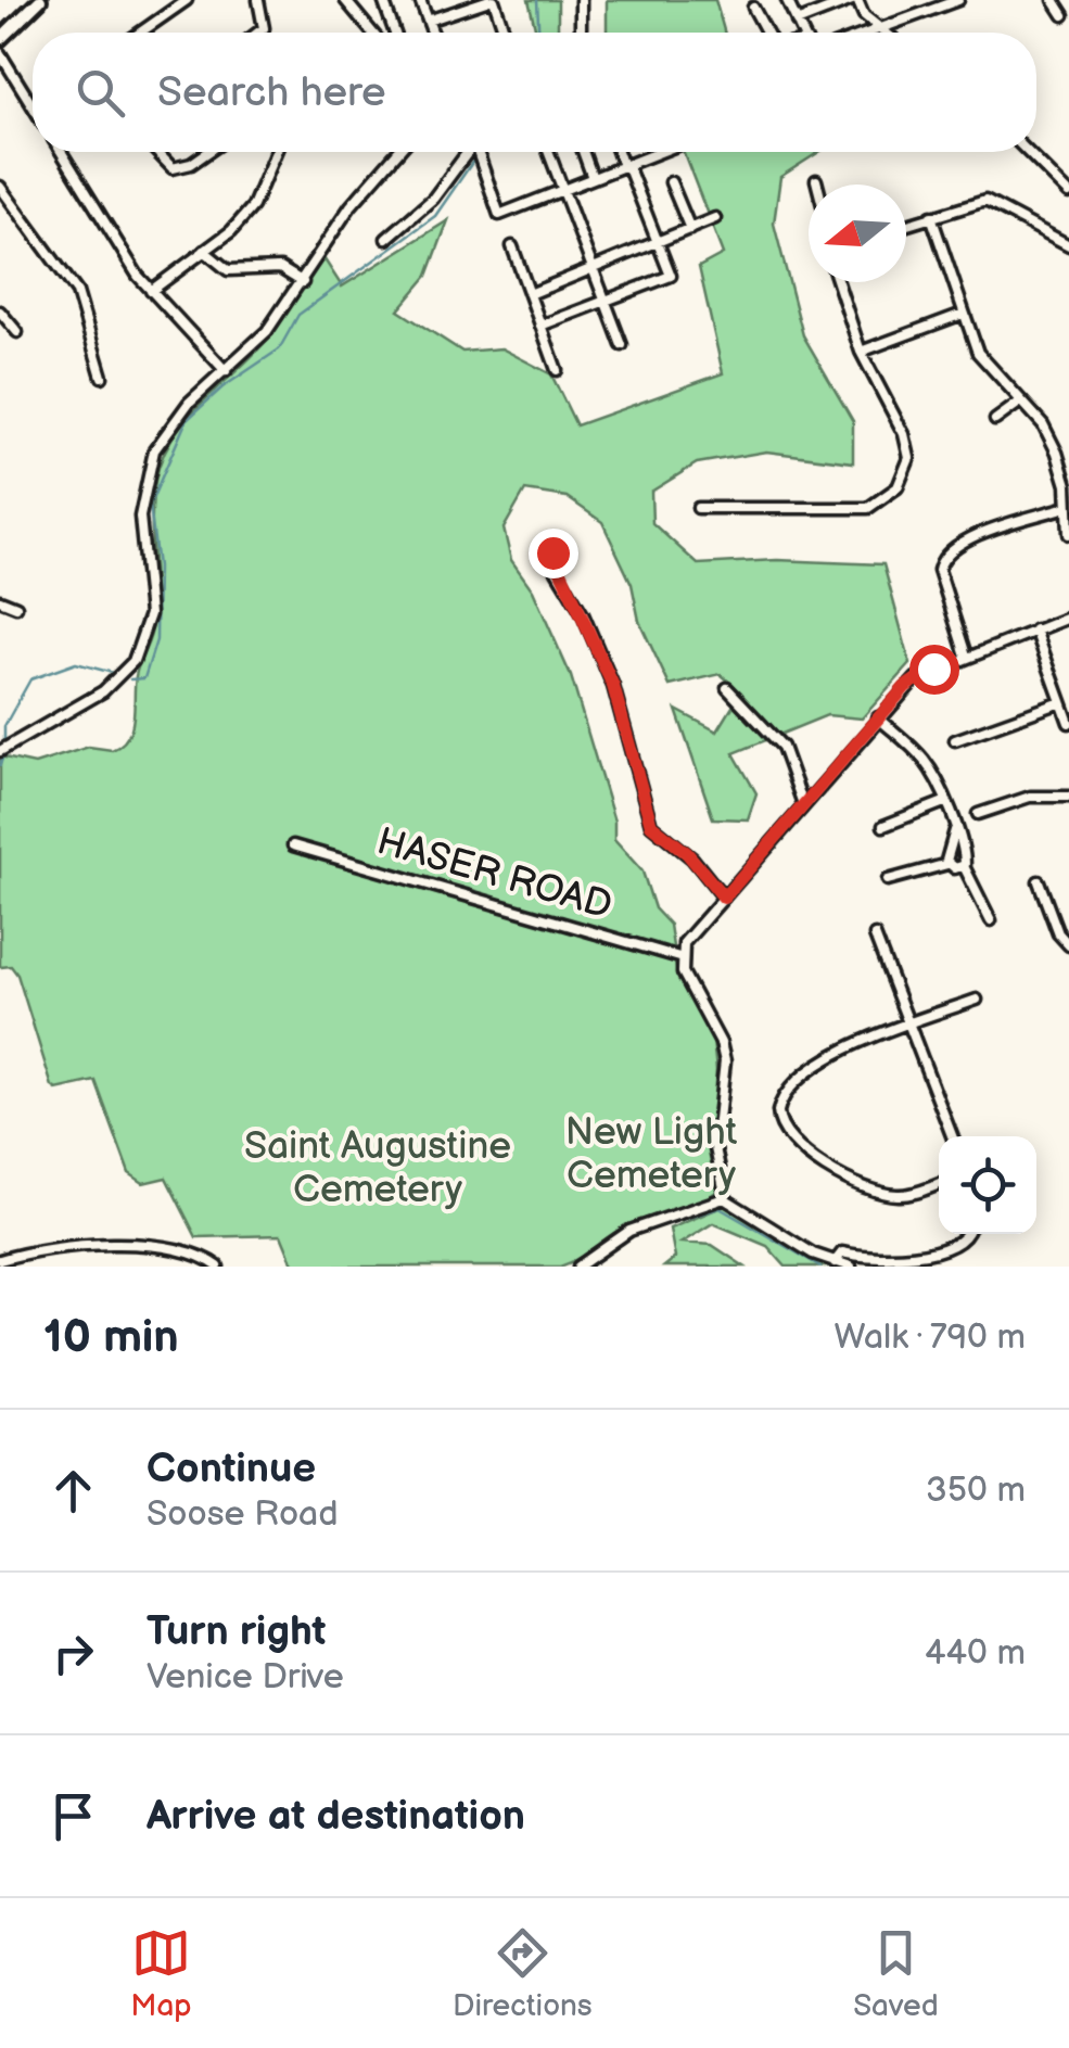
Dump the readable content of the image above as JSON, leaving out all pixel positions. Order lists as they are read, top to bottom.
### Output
{
  "streets": {
    "street": ["HASER ROAD"]
  },
  "parks": ["New Light Cemetery", "Saint Augustine Cemetery"],
  "north": "left",
  "page": {
    "search": "Search here",
    "heading": ["10 min", "Walk · 790 m"],
    "list": [
      ["Continue", "Soose Road", "350 m"],
      ["Turn right", "Venice Drive", "440 m"],
      "Arrive at destination"
    ],
    "nav": ["Map", "Directions", "Saved"]
  }
}
